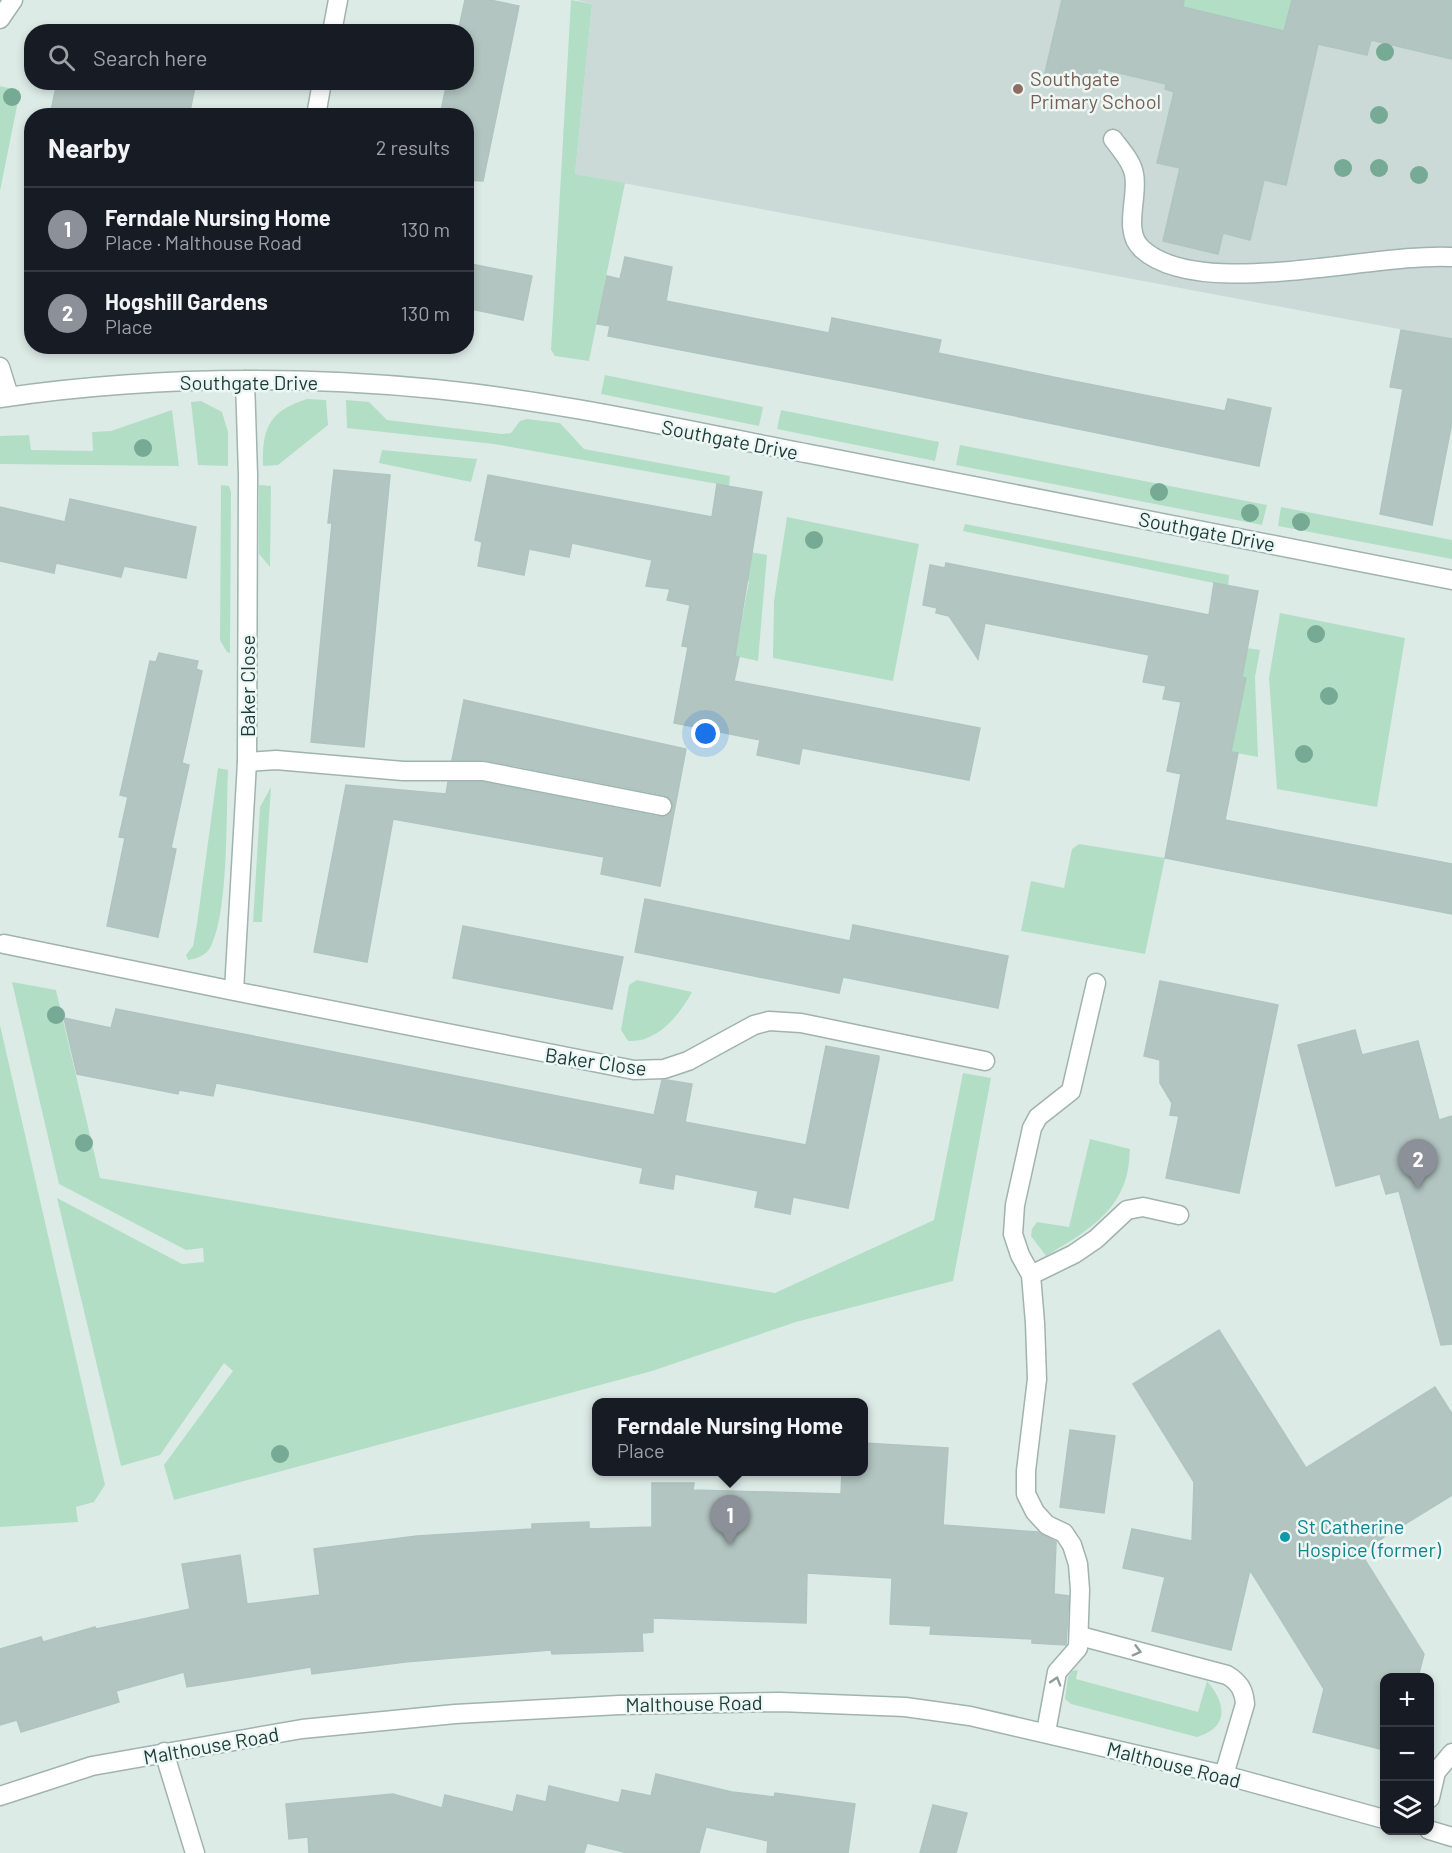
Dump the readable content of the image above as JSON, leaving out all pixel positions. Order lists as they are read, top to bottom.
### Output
{
  "streets": {
    "street": ["Southgate Drive", "Baker Close", "Malthouse Road"]
  },
  "crossings": [
    ["Southgate Drive", "Baker Close"]
  ],
  "places": ["Southgate Primary School", "St Catherine Hospice (former)"],
  "page": {
    "search": "Search here",
    "heading": ["Nearby", "2 results"],
    "list": [
      {
        "mark": "1",
        "name": "Ferndale Nursing Home",
        "note": "Place · Malthouse Road",
        "value": "130 m"
      },
      {
        "mark": "2",
        "name": "Hogshill Gardens",
        "note": "Place",
        "value": "130 m"
      }
    ],
    "pins": ["2", "1"],
    "popup": ["Ferndale Nursing Home", "Place"],
    "map_buttons": ["+", "−"]
  }
}
